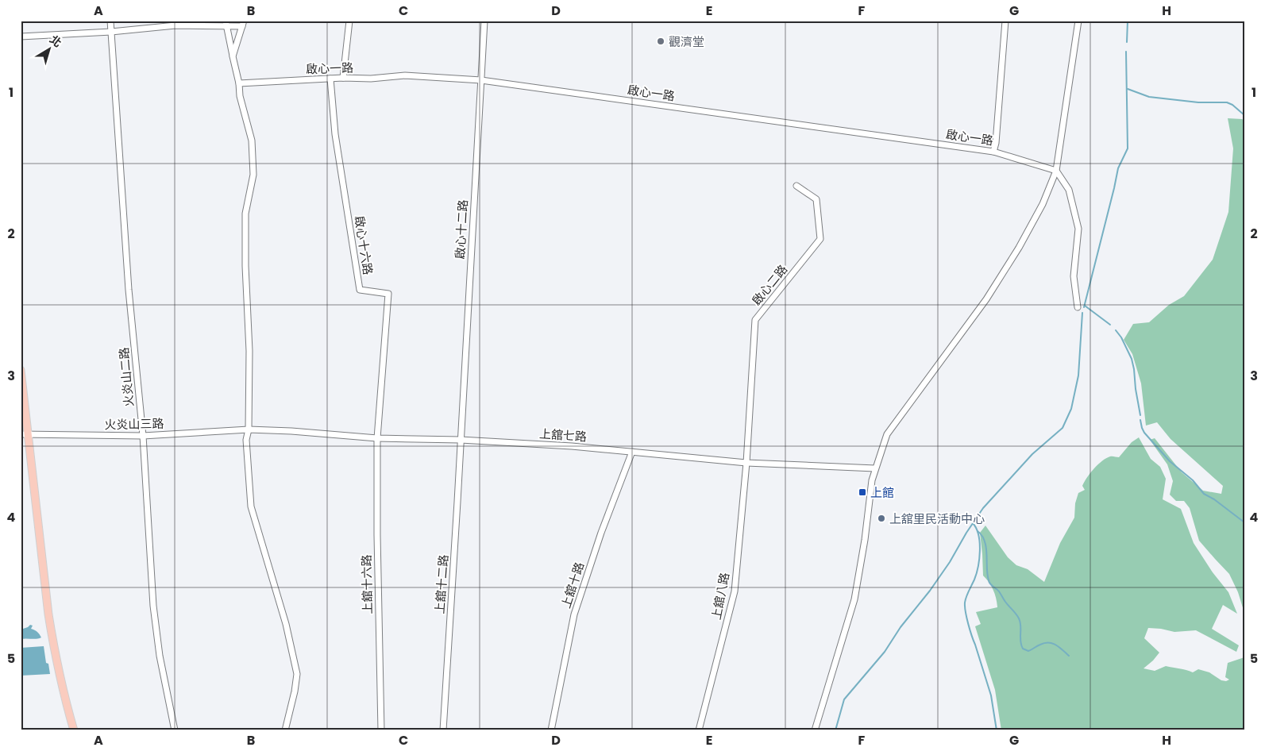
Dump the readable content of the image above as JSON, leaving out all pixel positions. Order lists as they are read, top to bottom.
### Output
{
  "streets": {
    "street": [
      "啟心一路",
      "啟心十二路",
      "啟心十六路",
      "啟心二路",
      "火炎山二路",
      "火炎山三路",
      "上舘七路",
      "上舘十六路",
      "上舘十二路",
      "上舘十路",
      "上舘八路"
    ]
  },
  "crossings": [
    ["啟心一路", "啟心十二路"],
    ["啟心一路", "啟心十六路"],
    ["啟心十二路", "上舘七路"],
    ["啟心十二路", "上舘十二路"],
    ["啟心十六路", "上舘七路"],
    ["啟心十六路", "上舘十六路"],
    ["啟心二路", "上舘七路"],
    ["啟心二路", "上舘八路"],
    ["火炎山二路", "火炎山三路"],
    ["火炎山三路", "上舘七路"],
    ["上舘七路", "上舘十六路"],
    ["上舘七路", "上舘十二路"],
    ["上舘七路", "上舘十路"],
    ["上舘七路", "上舘八路"]
  ],
  "places": {
    "other": ["觀濟堂", "上舘里民活動中心"],
    "transit": ["上館"]
  },
  "north": "top right",
  "grid": {
    "columns": [
      "A",
      "B",
      "C",
      "D",
      "E",
      "F",
      "G",
      "H"
    ],
    "rows": [
      "1",
      "2",
      "3",
      "4",
      "5"
    ]
  }
}
